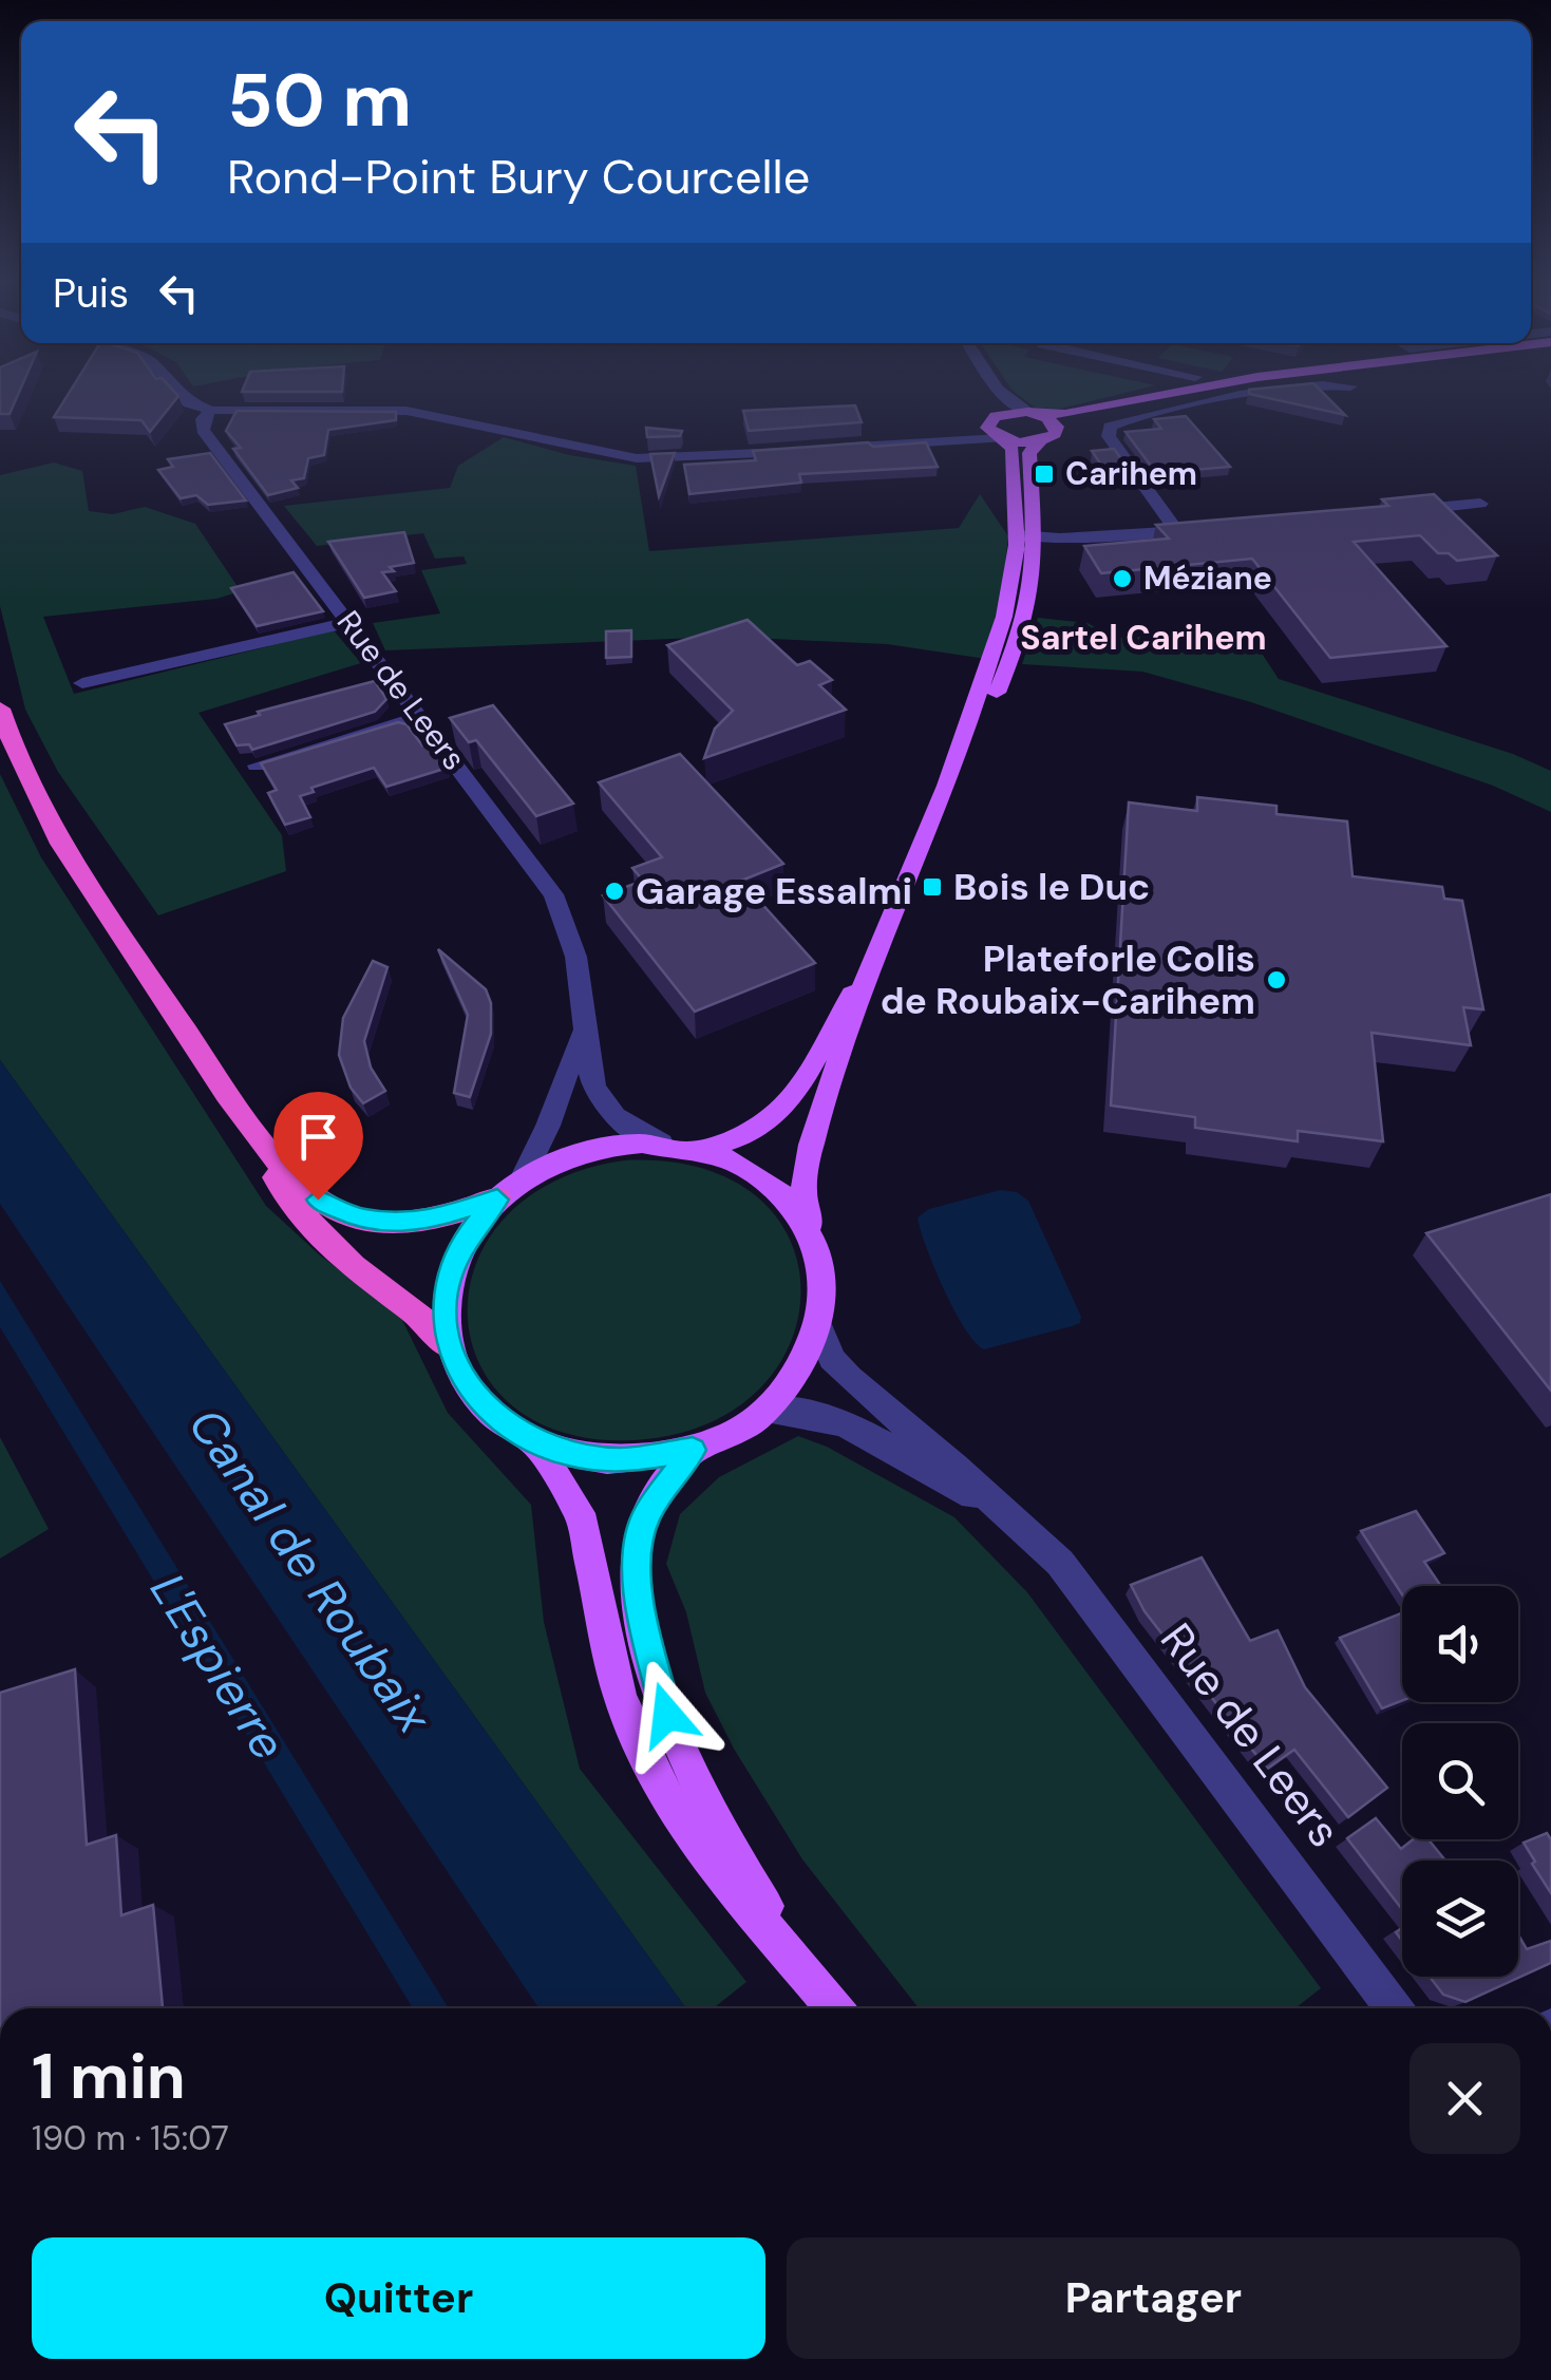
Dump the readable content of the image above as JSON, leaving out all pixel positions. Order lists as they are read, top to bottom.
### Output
{
  "streets": {
    "street": ["Rue de Leers"]
  },
  "districts": ["Sartel Carihem"],
  "water": ["Canal de Roubaix", "L'Espierre"],
  "places": {
    "transit": ["Carihem", "Bois le Duc"],
    "other": ["Méziane", "Garage Essalmi", "Plateforle Colis de Roubaix-Carihem"]
  },
  "page": {
    "turn": ["50 m", "Rond-Point Bury Courcelle"],
    "then": "Puis",
    "heading": ["1 min", "190 m · 15:07"],
    "buttons": ["Quitter", "Partager"]
  }
}
